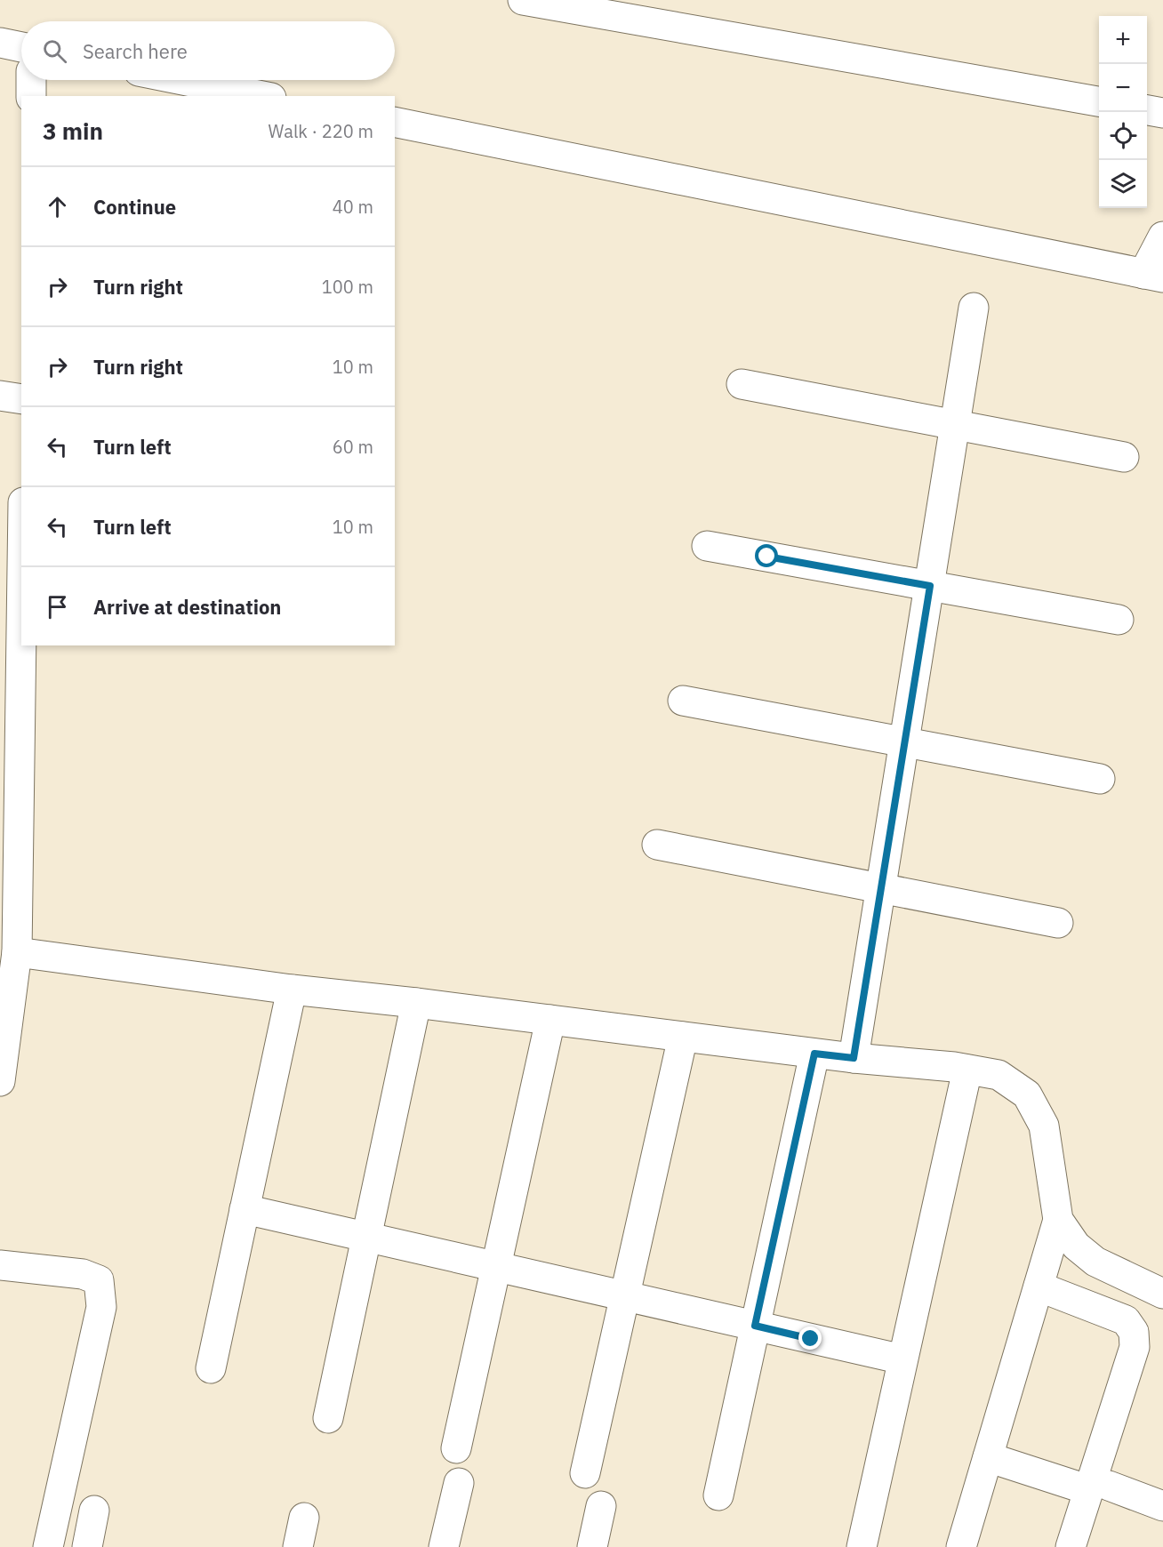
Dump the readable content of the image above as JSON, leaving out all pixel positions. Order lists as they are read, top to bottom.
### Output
{
  "page": {
    "map_buttons": ["+", "−"],
    "search": "Search here",
    "heading": ["3 min", "Walk · 220 m"],
    "list": [
      ["Continue", "40 m"],
      ["Turn right", "100 m"],
      ["Turn right", "10 m"],
      ["Turn left", "60 m"],
      ["Turn left", "10 m"],
      "Arrive at destination"
    ]
  }
}
